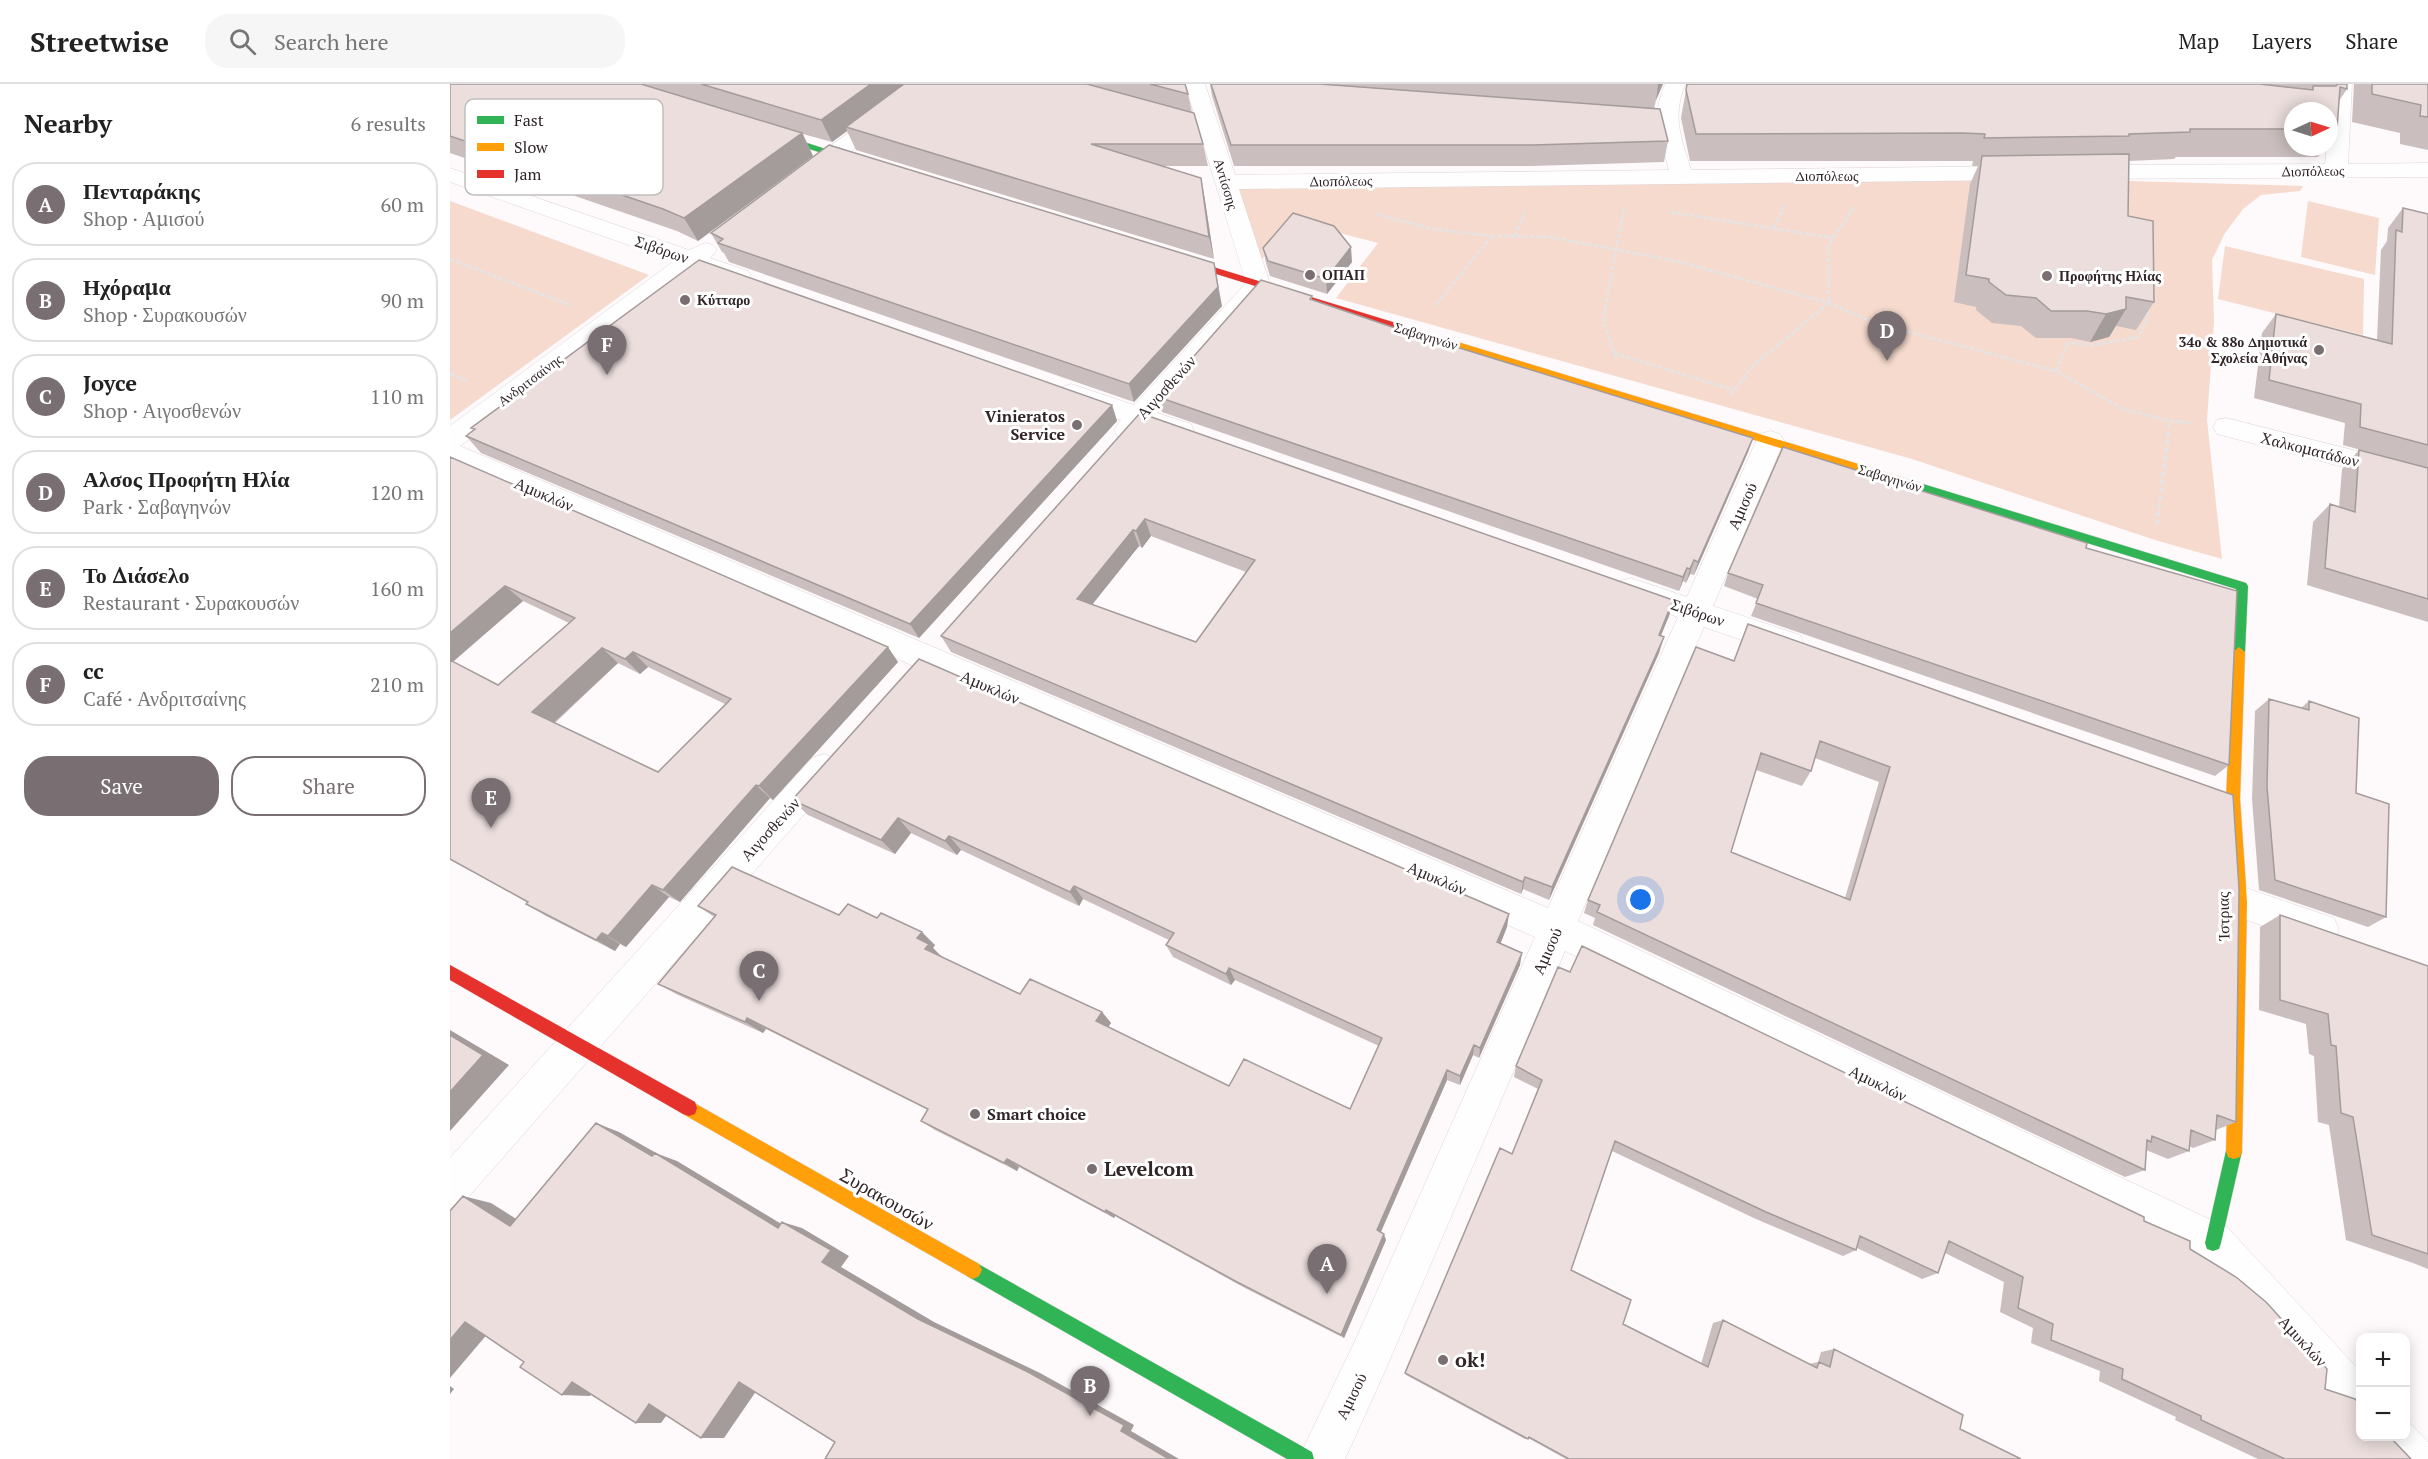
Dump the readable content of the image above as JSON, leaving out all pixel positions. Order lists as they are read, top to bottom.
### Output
{
  "streets": {
    "street": [
      "Διοπόλεως",
      "Αντίσσης",
      "Σιβόρων",
      "Σαβαγηνών",
      "Ανδριτσαίνης",
      "Αιγοσθενών",
      "Χαλκοματάδων",
      "Αμυκλών",
      "Αμισού",
      "Ίστριας",
      "Συρακουσών"
    ]
  },
  "crossings": [
    ["Διοπόλεως", "Αντίσσης"],
    ["Αντίσσης", "Σαβαγηνών"],
    ["Αντίσσης", "Αιγοσθενών"],
    ["Σιβόρων", "Ανδριτσαίνης"],
    ["Σιβόρων", "Αμισού"],
    ["Σαβαγηνών", "Αιγοσθενών"],
    ["Σαβαγηνών", "Αμισού"],
    ["Σαβαγηνών", "Ίστριας"],
    ["Αιγοσθενών", "Συρακουσών"],
    ["Αμυκλών", "Αμισού"],
    ["Αμυκλών", "Ίστριας"]
  ],
  "places": [
    "ΟΠΑΠ",
    "Προφήτης Ηλίας",
    "Κύτταρο",
    "34ο & 88ο Δημοτικά Σχολεία Αθήνας",
    "Vinieratos Service",
    "Smart choice",
    "Levelcom",
    "ok!"
  ],
  "legend": ["Fast", "Slow", "Jam"],
  "north": "right",
  "page": {
    "header": "Streetwise",
    "search": "Search here",
    "nav": ["Map", "Layers", "Share"],
    "heading": ["Nearby", "6 results"],
    "list": [
      {
        "mark": "A",
        "name": "Πενταράκης",
        "note": "Shop · Αμισού",
        "value": "60 m"
      },
      {
        "mark": "B",
        "name": "Ηχόραμα",
        "note": "Shop · Συρακουσών",
        "value": "90 m"
      },
      {
        "mark": "C",
        "name": "Joyce",
        "note": "Shop · Αιγοσθενών",
        "value": "110 m"
      },
      {
        "mark": "D",
        "name": "Αλσος Προφήτη Ηλία",
        "note": "Park · Σαβαγηνών",
        "value": "120 m"
      },
      {
        "mark": "E",
        "name": "Το Διάσελο",
        "note": "Restaurant · Συρακουσών",
        "value": "160 m"
      },
      {
        "mark": "F",
        "name": "cc",
        "note": "Café · Ανδριτσαίνης",
        "value": "210 m"
      }
    ],
    "pins": [
      "D",
      "F",
      "E",
      "C",
      "A",
      "B"
    ],
    "buttons": ["Save", "Share"],
    "map_buttons": ["+", "−"]
  }
}
